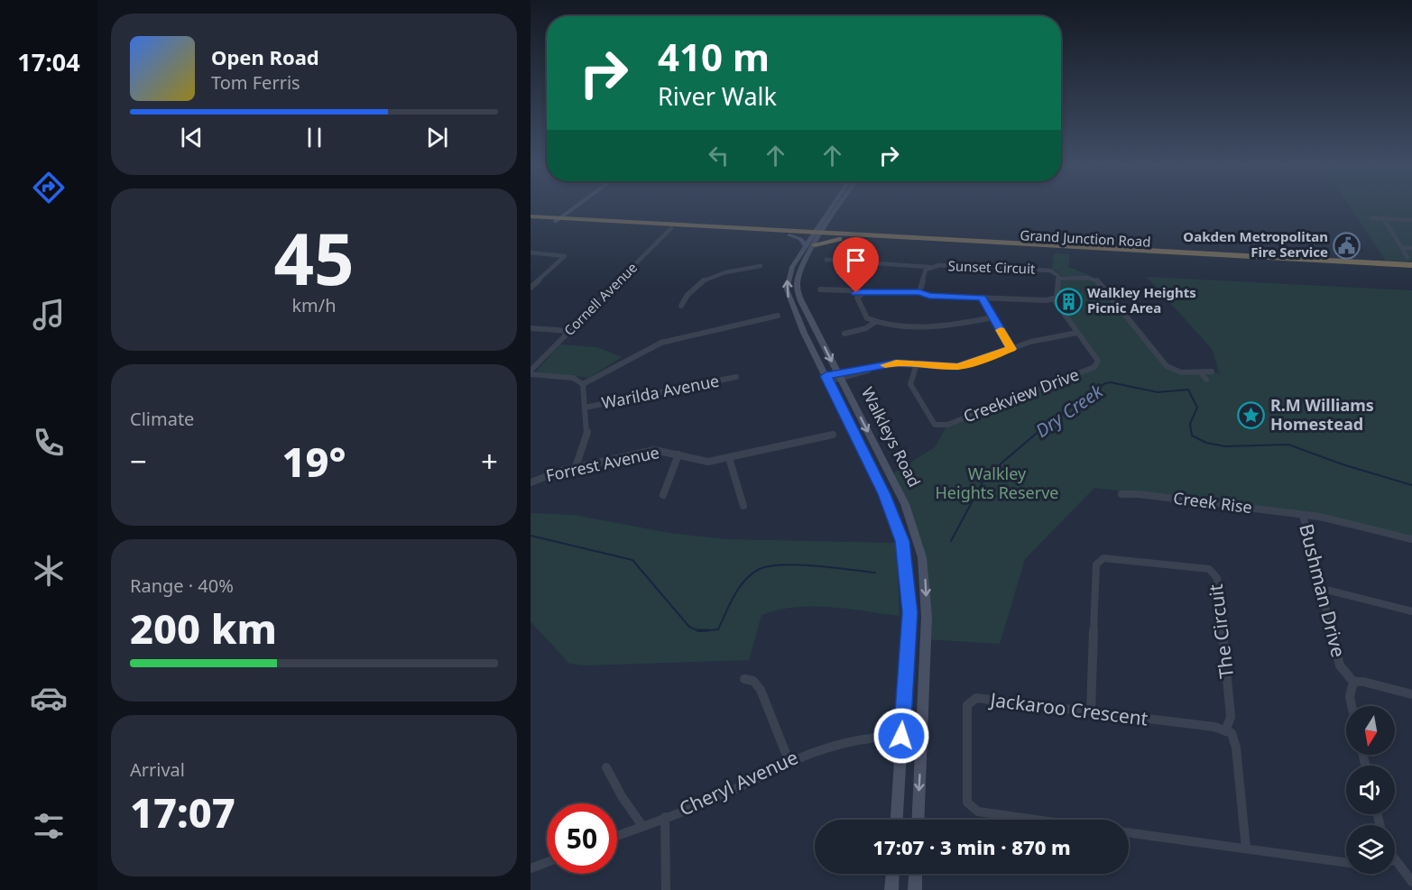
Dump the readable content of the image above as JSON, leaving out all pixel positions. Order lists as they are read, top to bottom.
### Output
{
  "streets": {
    "highway": ["Grand Junction Road"],
    "main road": ["Walkleys Road"],
    "street": [
      "Sunset Circuit",
      "Cornell Avenue",
      "Warilda Avenue",
      "Creekview Drive",
      "Forrest Avenue",
      "Creek Rise",
      "Bushman Drive",
      "The Circuit",
      "Jackaroo Crescent",
      "Cheryl Avenue"
    ]
  },
  "crossings": [
    ["Grand Junction Road", "Cornell Avenue"],
    ["Grand Junction Road", "Walkleys Road"],
    ["Sunset Circuit", "Creekview Drive"],
    ["Creek Rise", "Bushman Drive"],
    ["The Circuit", "Jackaroo Crescent"]
  ],
  "water": ["Dry Creek"],
  "parks": ["Walkley Heights Reserve"],
  "places": {
    "public building": ["Oakden Metropolitan Fire Service"],
    "building": ["Walkley Heights Picnic Area"],
    "place": ["R.M Williams Homestead"]
  },
  "north": "bottom",
  "page": {
    "tabs": "17:04",
    "turn": ["410 m", "River Walk"],
    "song": ["Open Road", "Tom Ferris"],
    "tile": [
      ["45", "km/h"],
      "Climate",
      ["Range · 40%", "200 km"],
      ["Arrival", "17:07"]
    ],
    "heat": ["−", "19°", "+"],
    "limit": "50",
    "trip": "17:07 · 3 min · 870 m"
  }
}
